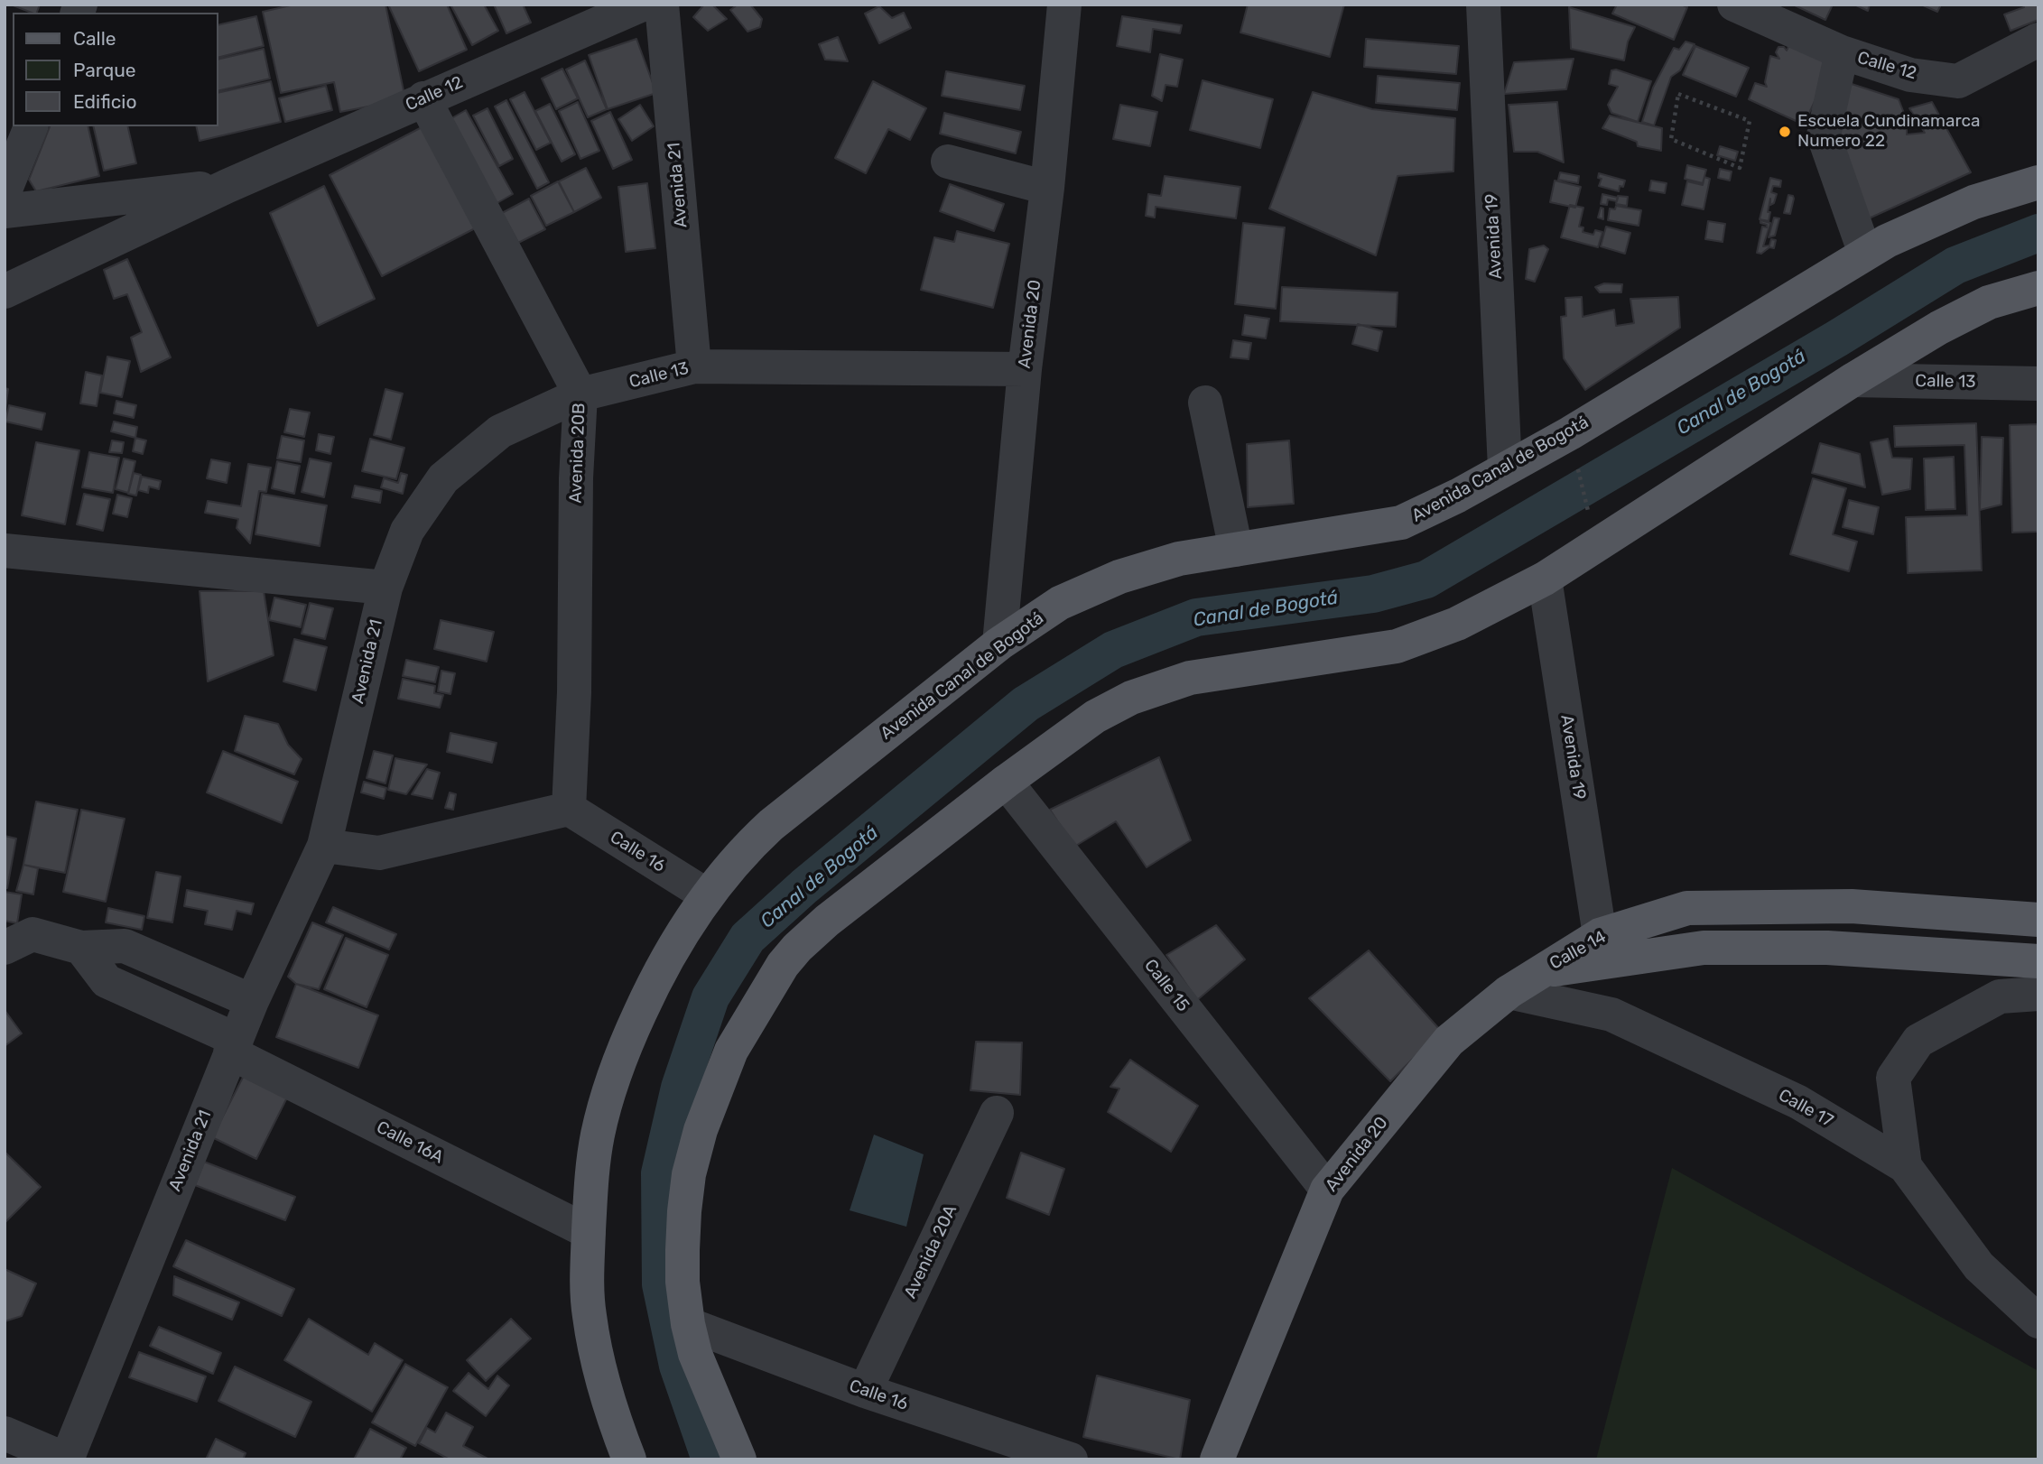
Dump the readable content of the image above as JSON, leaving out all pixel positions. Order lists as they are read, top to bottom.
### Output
{
  "streets": {
    "main road": ["Avenida 20", "Avenida Canal de Bogotá", "Calle 14"],
    "street": [
      "Calle 12",
      "Avenida 21",
      "Avenida 19",
      "Calle 13",
      "Avenida 20B",
      "Calle 16",
      "Calle 15",
      "Calle 17",
      "Calle 16A",
      "Avenida 20A"
    ]
  },
  "crossings": [
    ["Calle 12", "Avenida 20B"],
    ["Avenida 21", "Calle 13"],
    ["Avenida 21", "Calle 16A"],
    ["Avenida 19", "Avenida Canal de Bogotá"],
    ["Avenida 19", "Calle 14"],
    ["Avenida 20", "Calle 13"],
    ["Avenida 20", "Avenida Canal de Bogotá"],
    ["Avenida 20", "Calle 14"],
    ["Avenida 20", "Calle 15"],
    ["Avenida 20", "Calle 17"],
    ["Calle 13", "Avenida 20B"],
    ["Avenida 20B", "Calle 16"],
    ["Avenida Canal de Bogotá", "Calle 16"],
    ["Avenida Canal de Bogotá", "Calle 16A"],
    ["Calle 16", "Avenida 20A"]
  ],
  "water": ["Canal de Bogotá"],
  "places": ["Escuela Cundinamarca Numero 22"],
  "legend": ["Calle", "Parque", "Edificio"]
}
